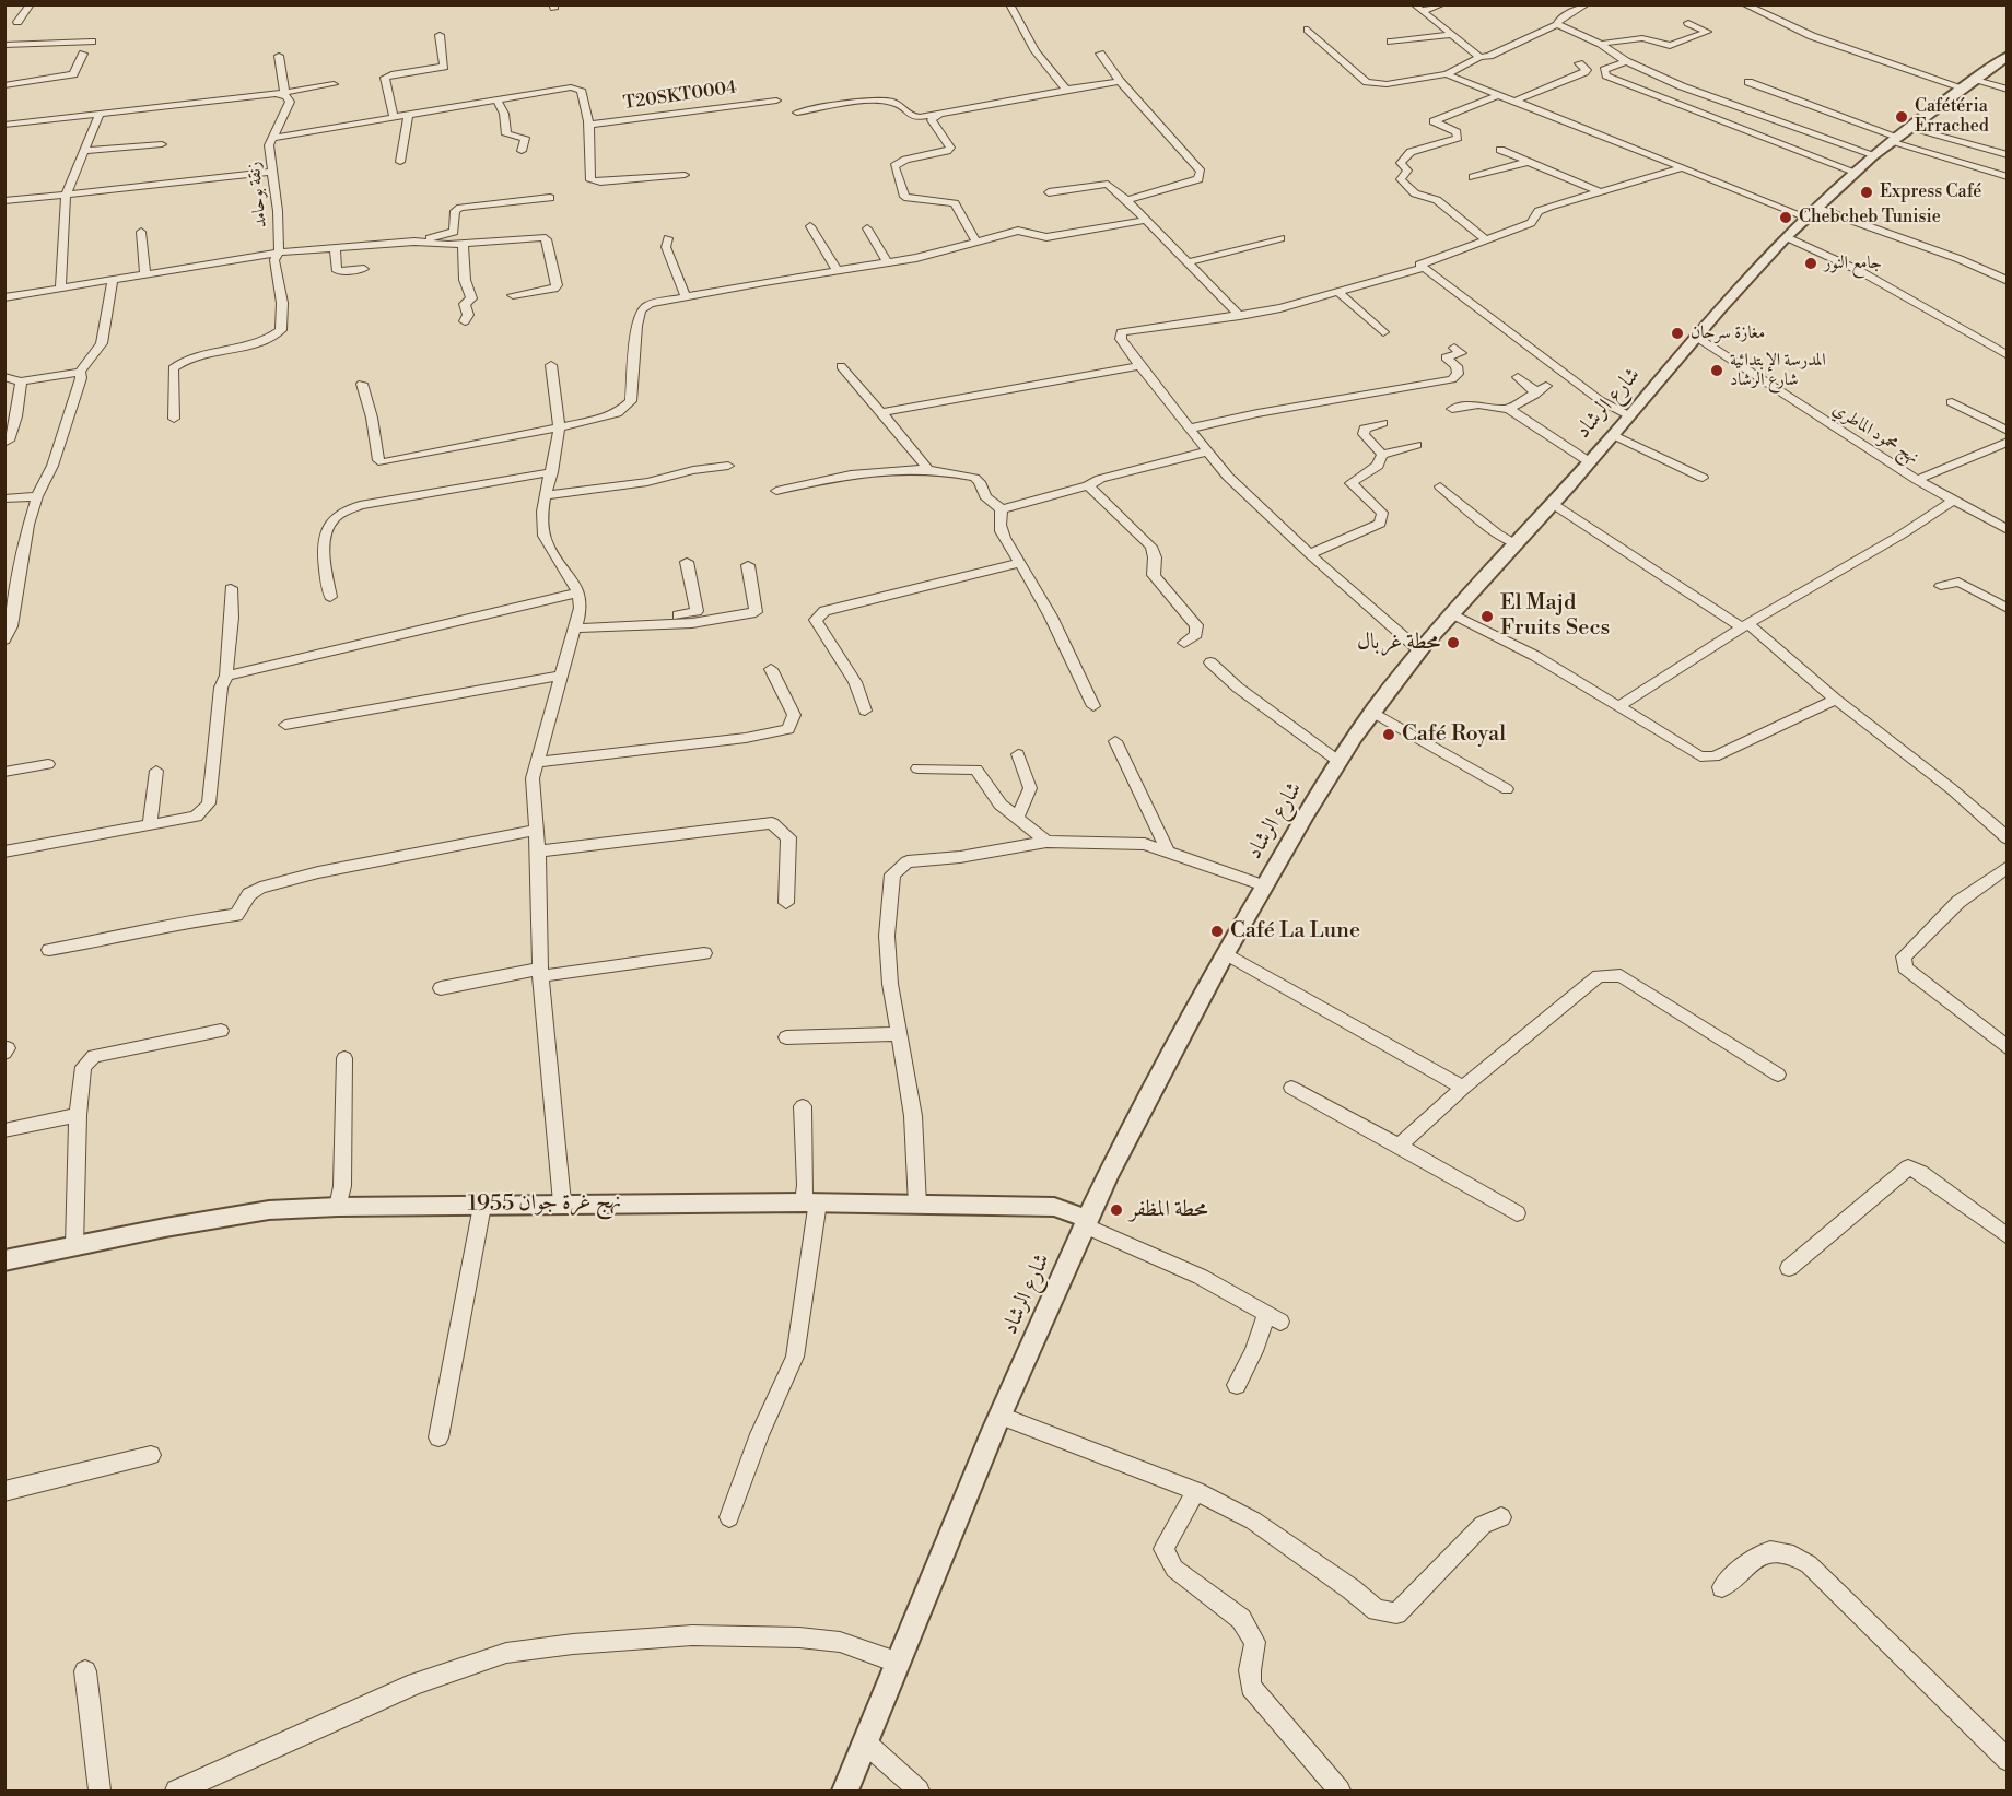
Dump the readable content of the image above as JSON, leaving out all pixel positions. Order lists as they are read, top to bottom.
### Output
{
  "streets": {
    "street": [
      "T20SKT0004",
      "زنقة بوحامد",
      "شارع الرشاد",
      "نهج محمود الماطري",
      "نهج غرة جوان 1955"
    ]
  },
  "crossings": [
    ["شارع الرشاد", "نهج محمود الماطري"],
    ["شارع الرشاد", "نهج غرة جوان 1955"]
  ],
  "places": [
    "Cafétéria Errached",
    "Express Café",
    "Chebcheb Tunisie",
    "جامع النور",
    "مغازة سرحان",
    "المدرسة الإبتدائية شارع الرشاد",
    "El Majd Fruits Secs",
    "محطة غربال",
    "Café Royal",
    "Café La Lune",
    "محطة المظفر"
  ]
}
